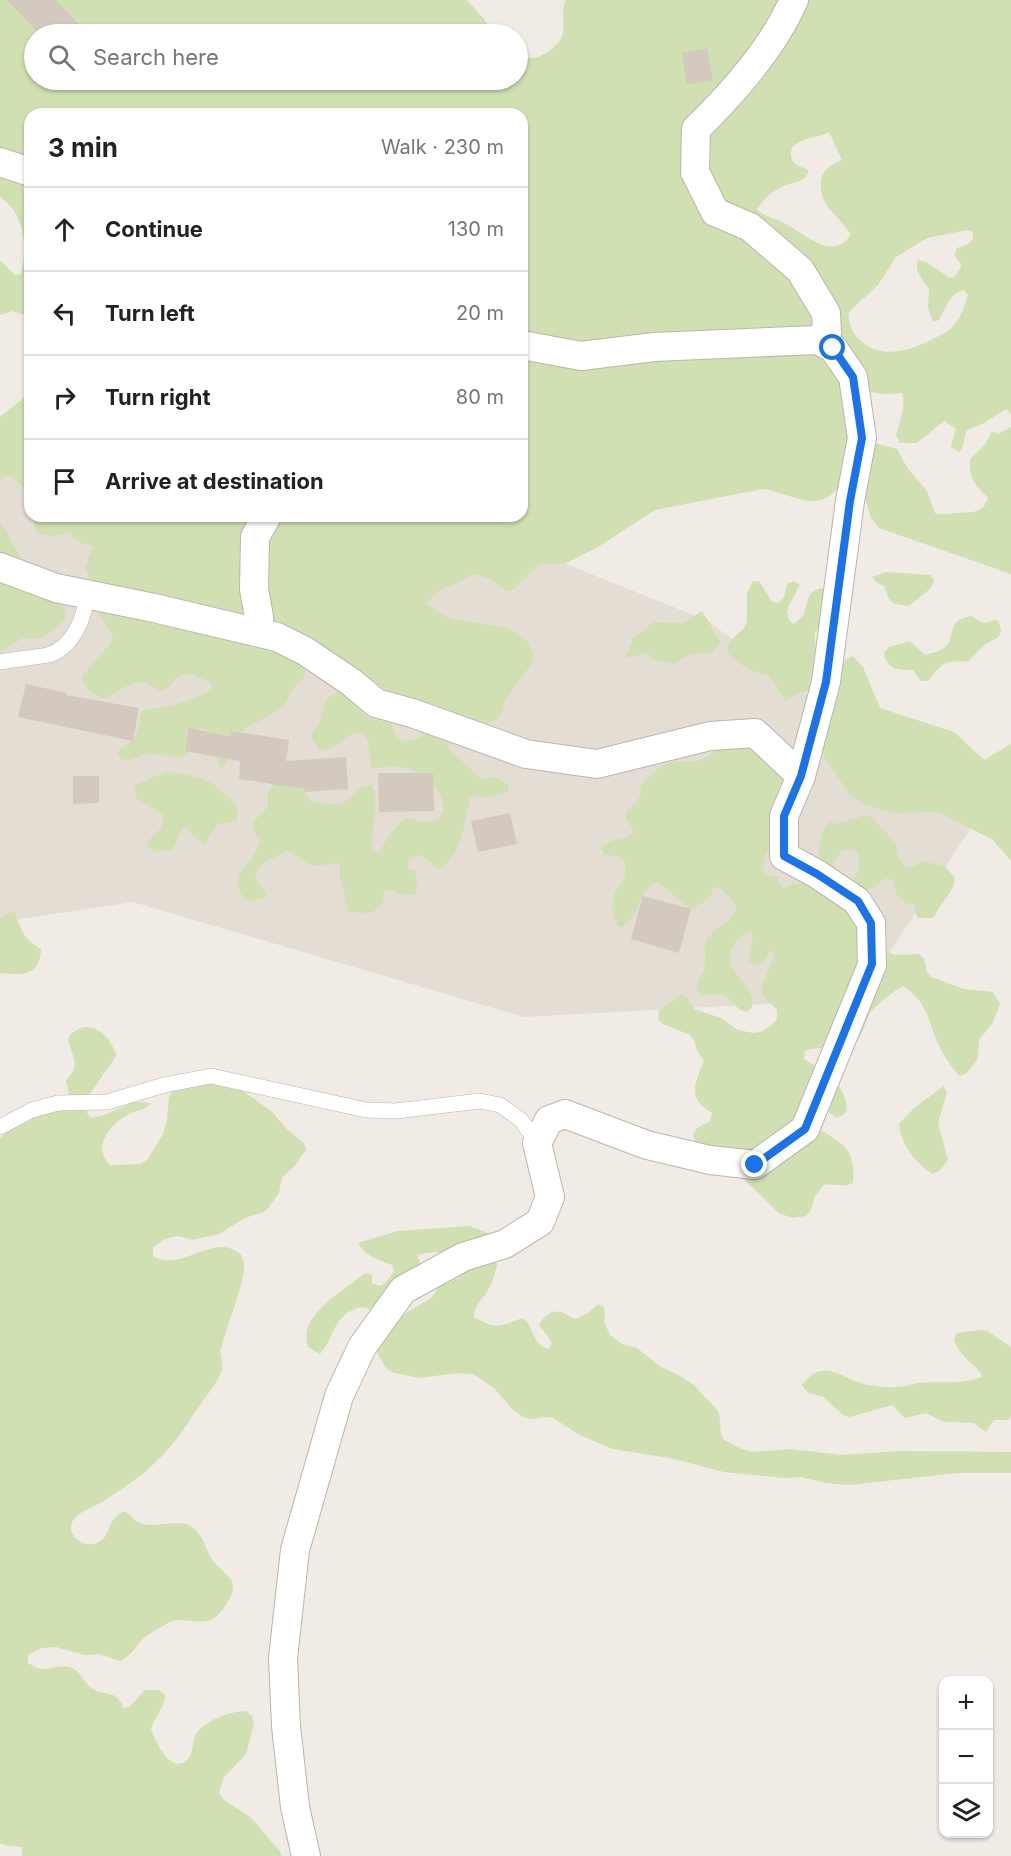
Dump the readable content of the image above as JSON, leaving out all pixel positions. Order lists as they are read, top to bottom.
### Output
{
  "page": {
    "search": "Search here",
    "heading": ["3 min", "Walk · 230 m"],
    "list": [
      ["Continue", "130 m"],
      ["Turn left", "20 m"],
      ["Turn right", "80 m"],
      "Arrive at destination"
    ],
    "map_buttons": ["+", "−"]
  }
}
